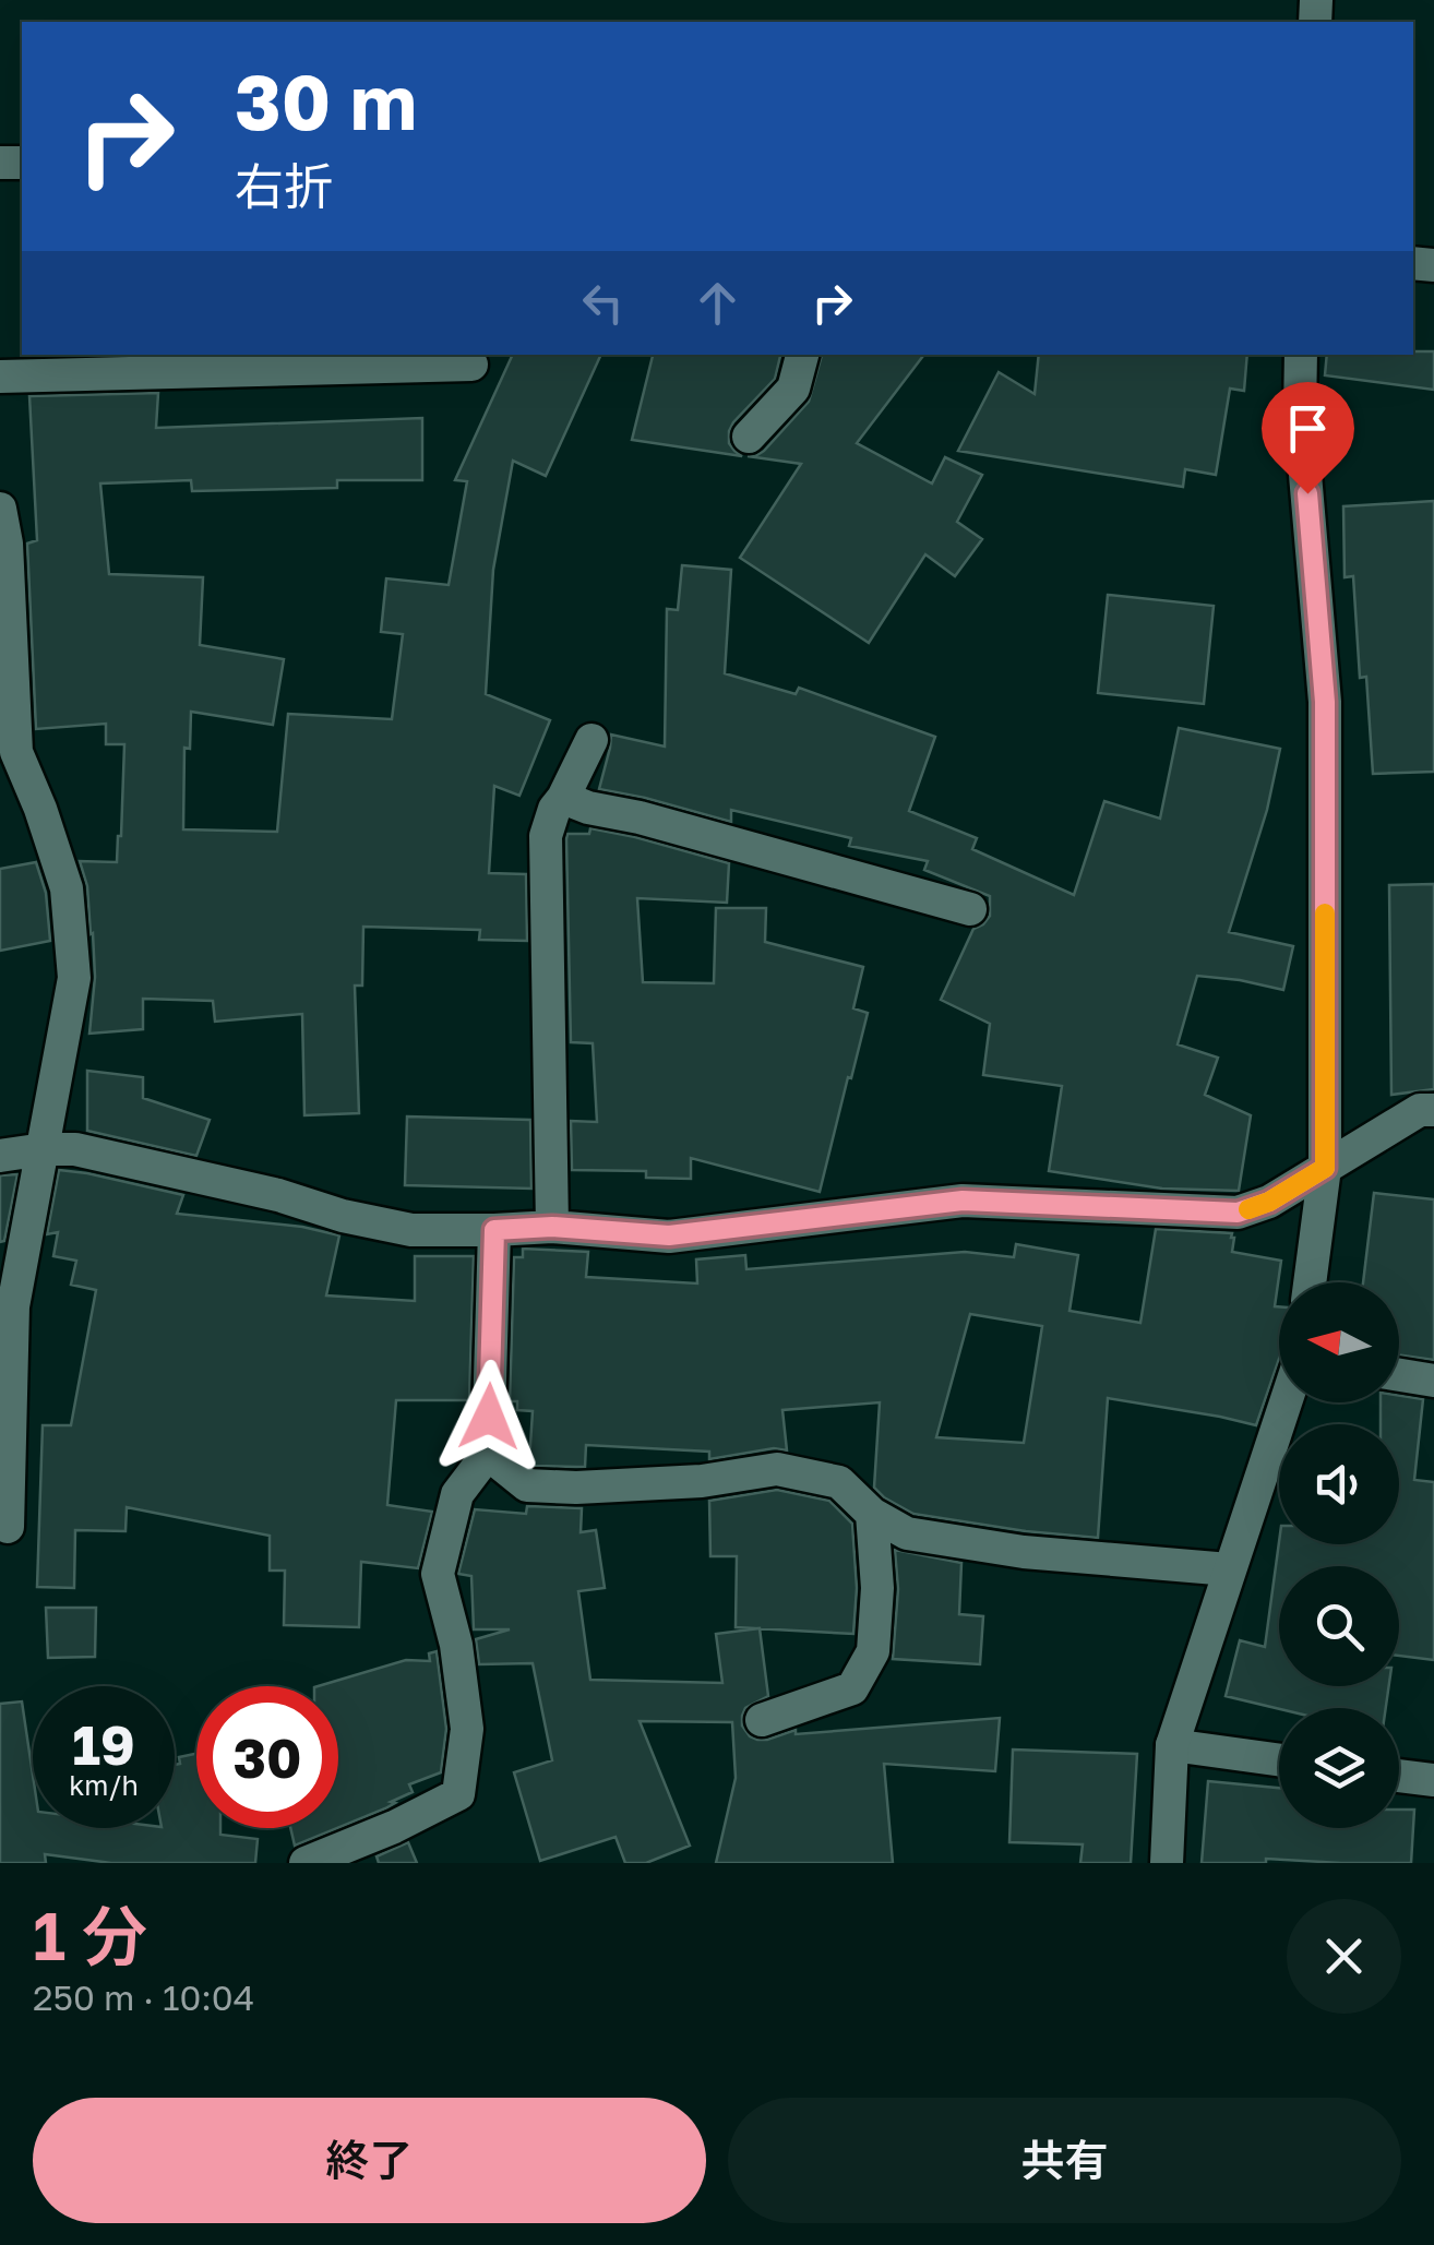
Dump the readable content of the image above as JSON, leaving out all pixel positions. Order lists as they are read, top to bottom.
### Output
{
  "north": "left",
  "page": {
    "turn": ["30 m", "右折"],
    "speed": "19 km/h",
    "limit": "30",
    "heading": ["1 分", "250 m · 10:04"],
    "buttons": ["終了", "共有"]
  }
}
